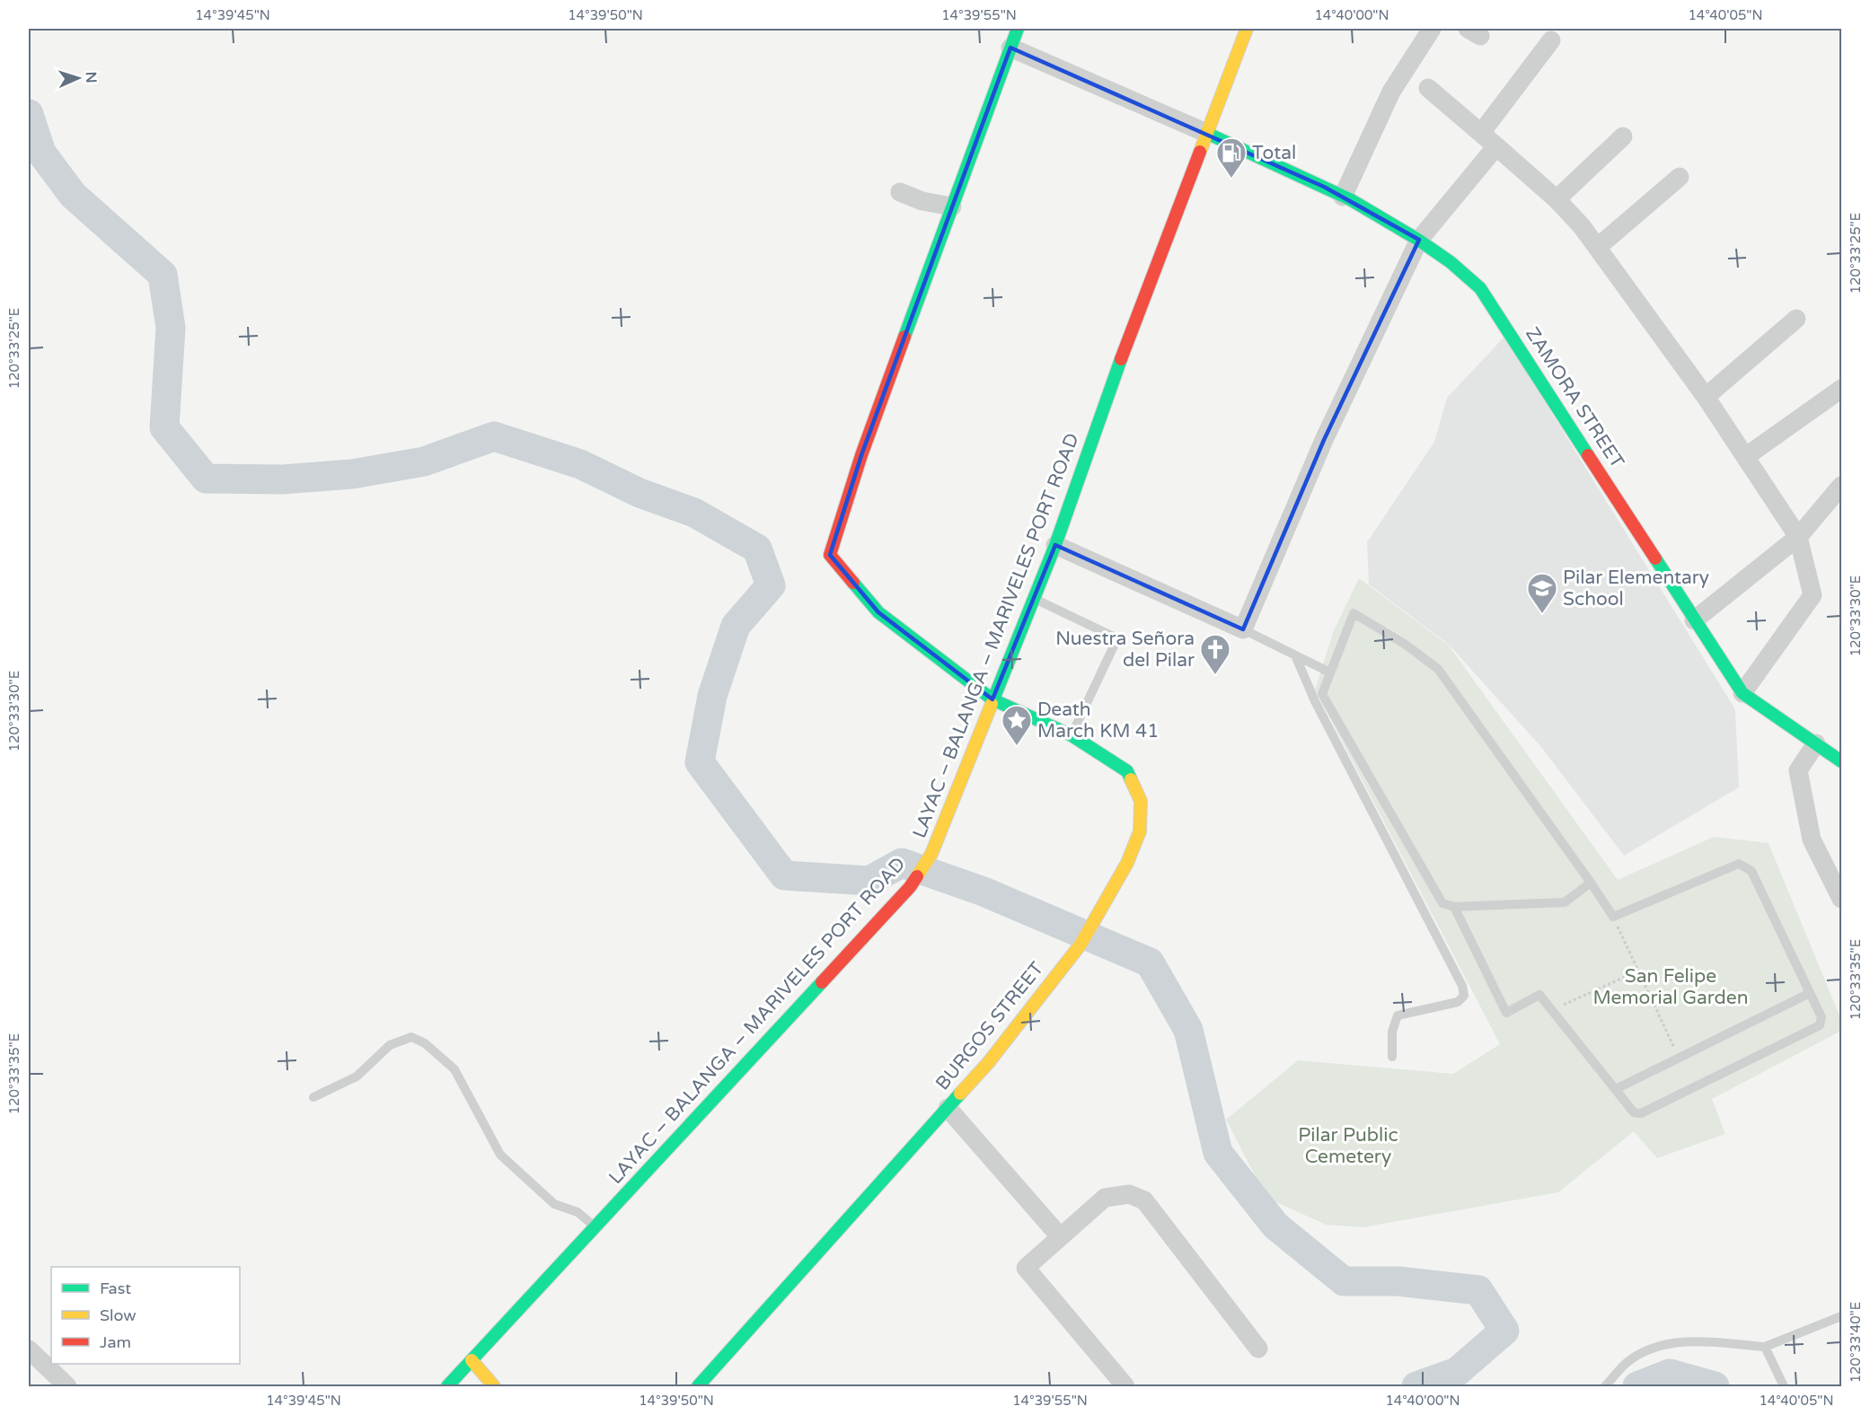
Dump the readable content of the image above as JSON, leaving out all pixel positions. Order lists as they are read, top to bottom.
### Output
{
  "streets": {
    "street": ["ZAMORA STREET", "LAYAC – BALANGA – MARIVELES PORT ROAD", "BURGOS STREET"]
  },
  "crossings": [
    ["ZAMORA STREET", "LAYAC – BALANGA – MARIVELES PORT ROAD"],
    ["LAYAC – BALANGA – MARIVELES PORT ROAD", "BURGOS STREET"]
  ],
  "parks": ["San Felipe Memorial Garden", "Pilar Public Cemetery"],
  "places": {
    "fuel station": ["Total"],
    "school or university": ["Pilar Elementary School"],
    "church": ["Nuestra Señora del Pilar"],
    "place": ["Death March KM 41"]
  },
  "legend": ["Fast", "Slow", "Jam"],
  "north": "right",
  "coordinates": [
    "14°39'45\"N",
    "14°39'50\"N",
    "14°39'55\"N",
    "14°40'00\"N",
    "14°40'05\"N",
    "120°33'25\"E",
    "120°33'30\"E",
    "120°33'35\"E",
    "120°33'40\"E"
  ]
}
